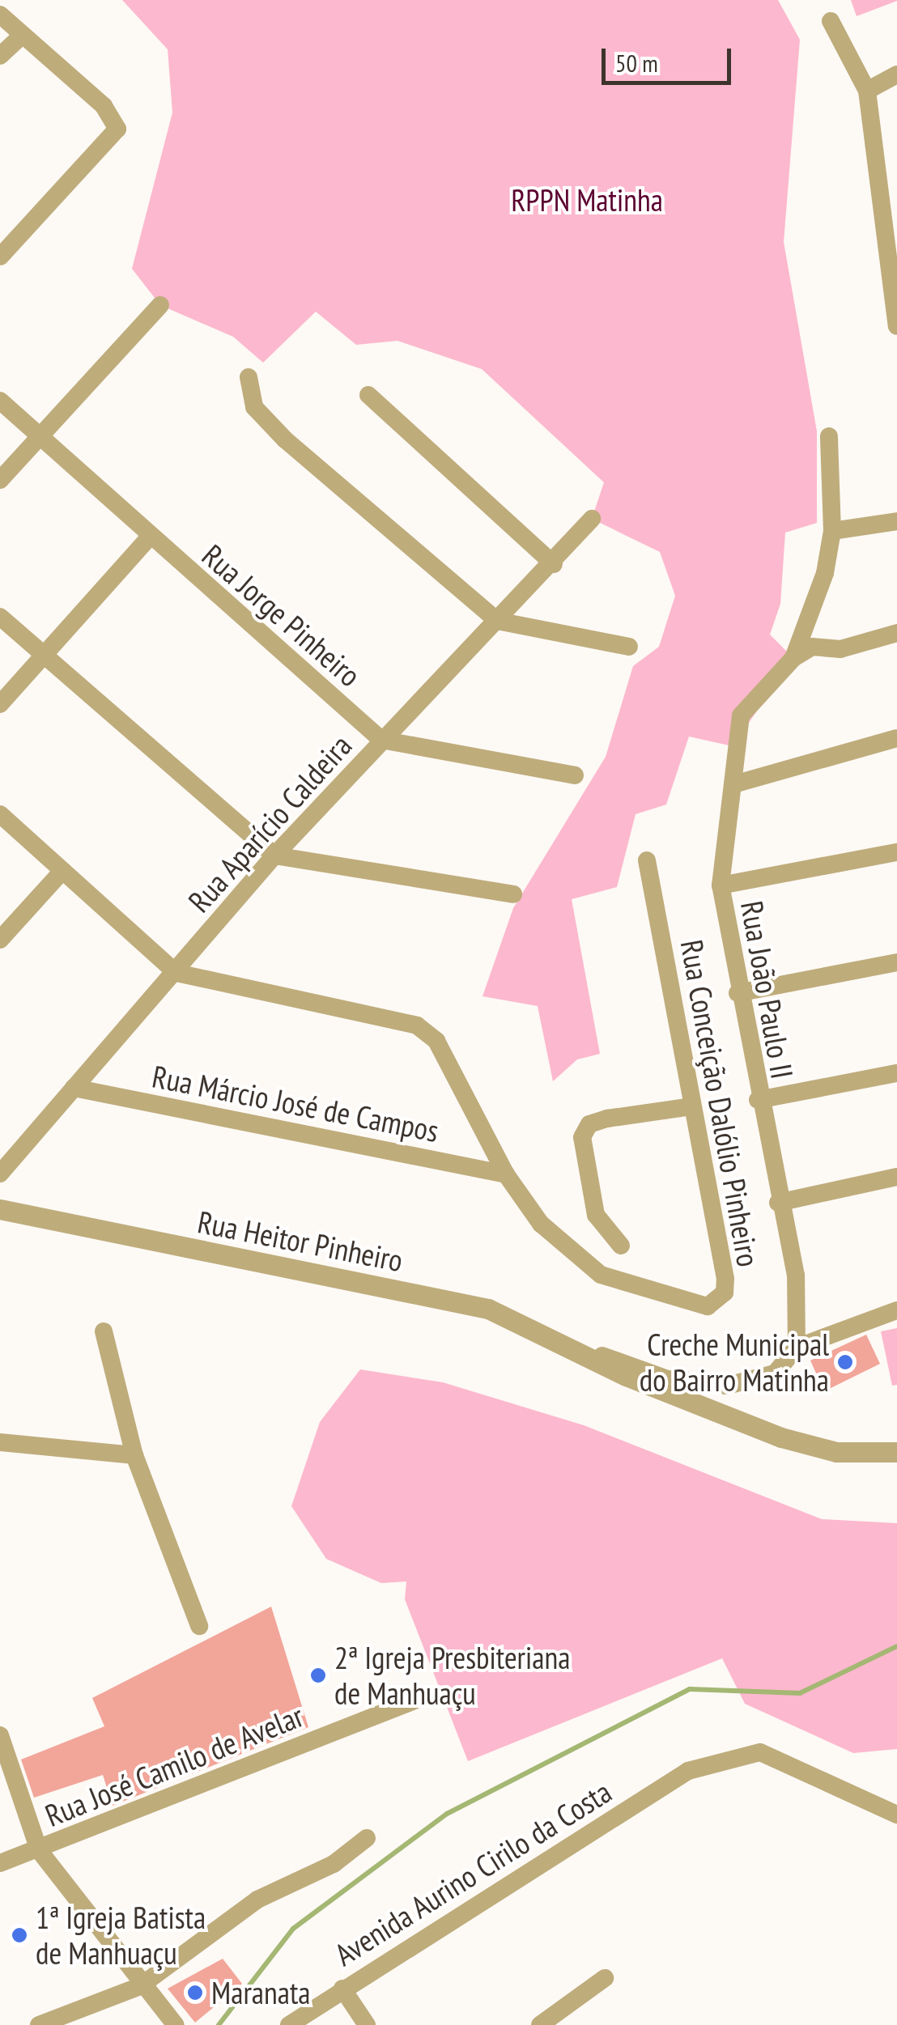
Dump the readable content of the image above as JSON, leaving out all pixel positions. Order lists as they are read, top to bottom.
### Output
{
  "streets": {
    "street": [
      "Rua Jorge Pinheiro",
      "Rua Aparício Caldeira",
      "Rua João Paulo II",
      "Rua Márcio José de Campos",
      "Rua Conceição Dalólio Pinheiro",
      "Rua Heitor Pinheiro",
      "Rua José Camilo de Avelar",
      "Avenida Aurino Cirilo da Costa"
    ]
  },
  "crossings": [
    ["Rua Jorge Pinheiro", "Rua Aparício Caldeira"],
    ["Rua Aparício Caldeira", "Rua Márcio José de Campos"],
    ["Rua Aparício Caldeira", "Rua Conceição Dalólio Pinheiro"],
    ["Rua Márcio José de Campos", "Rua Conceição Dalólio Pinheiro"]
  ],
  "parks": ["RPPN Matinha"],
  "places": [
    "Creche Municipal do Bairro Matinha",
    "2ª Igreja Presbiteriana de Manhuaçu",
    "1ª Igreja Batista de Manhuaçu",
    "Maranata"
  ],
  "scale_bar": "50 m"
}
